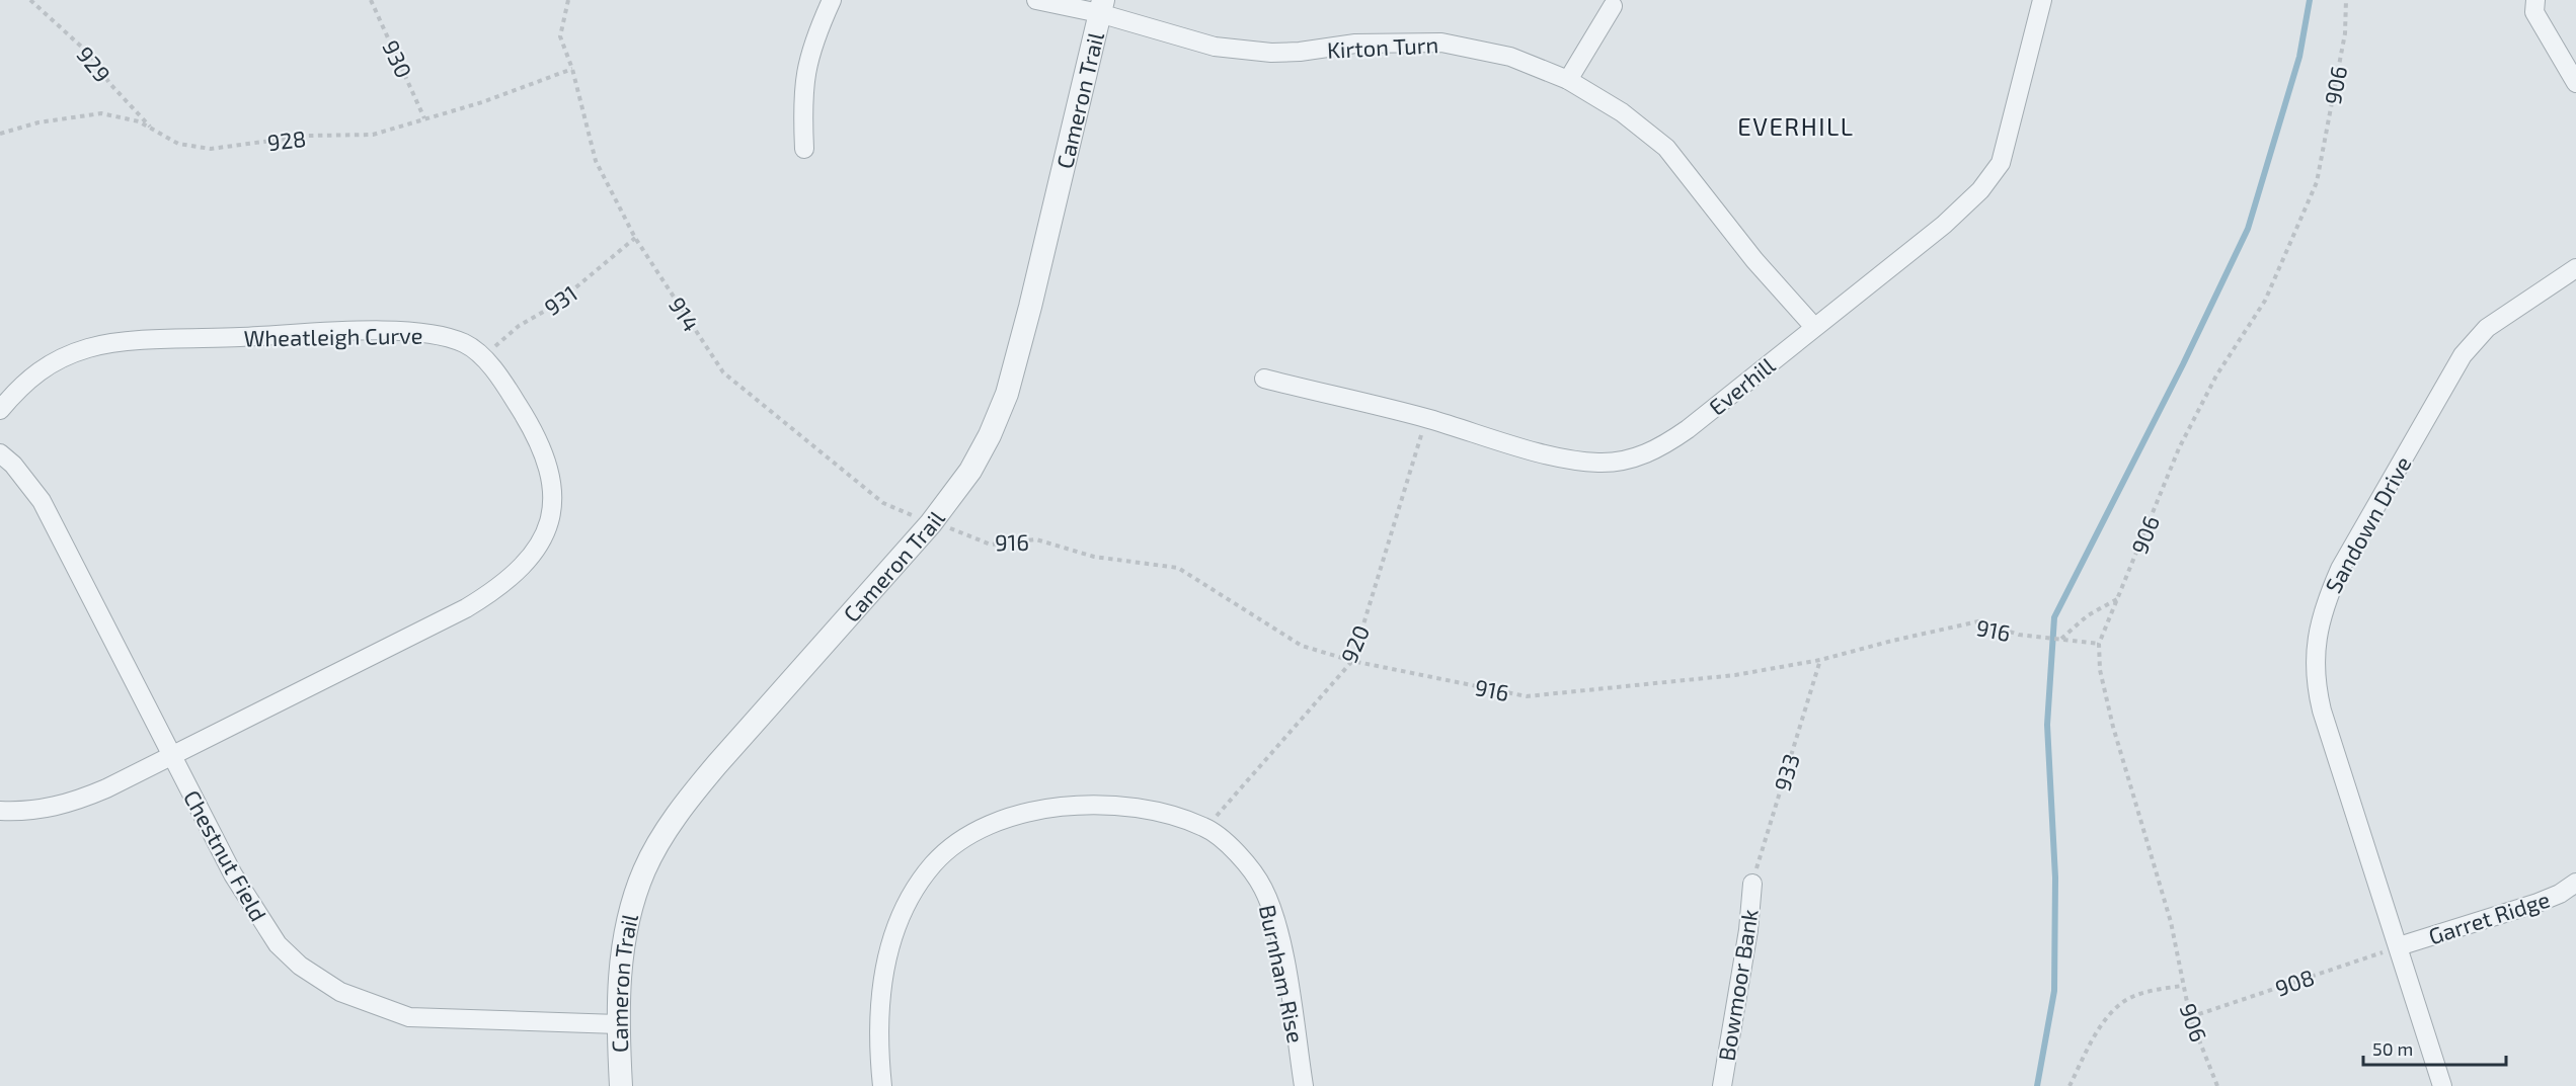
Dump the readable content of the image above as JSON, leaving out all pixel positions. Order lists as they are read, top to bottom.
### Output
{
  "streets": {
    "street": [
      "Kirton Turn",
      "Cameron Trail",
      "Wheatleigh Curve",
      "Everhill",
      "Sandown Drive",
      "Chestnut Field",
      "Garret Ridge",
      "Burnham Rise",
      "Bowmoor Bank"
    ],
    "path": [
      "930",
      "929",
      "906",
      "928",
      "931",
      "914",
      "916",
      "920",
      "933",
      "908"
    ]
  },
  "crossings": [
    ["Kirton Turn", "Cameron Trail"],
    ["Kirton Turn", "Everhill"],
    ["930", "928"],
    ["929", "928"],
    ["906", "916"],
    ["906", "908"],
    ["Cameron Trail", "914"],
    ["Cameron Trail", "916"],
    ["Cameron Trail", "Chestnut Field"],
    ["928", "914"],
    ["931", "914"],
    ["931", "Wheatleigh Curve"],
    ["914", "916"],
    ["Wheatleigh Curve", "Chestnut Field"],
    ["Everhill", "920"],
    ["Sandown Drive", "Garret Ridge"],
    ["Sandown Drive", "908"],
    ["916", "920"],
    ["916", "933"],
    ["920", "Burnham Rise"],
    ["933", "Bowmoor Bank"],
    ["Garret Ridge", "908"]
  ],
  "districts": ["EVERHILL"],
  "scale_bar": "50 m"
}
